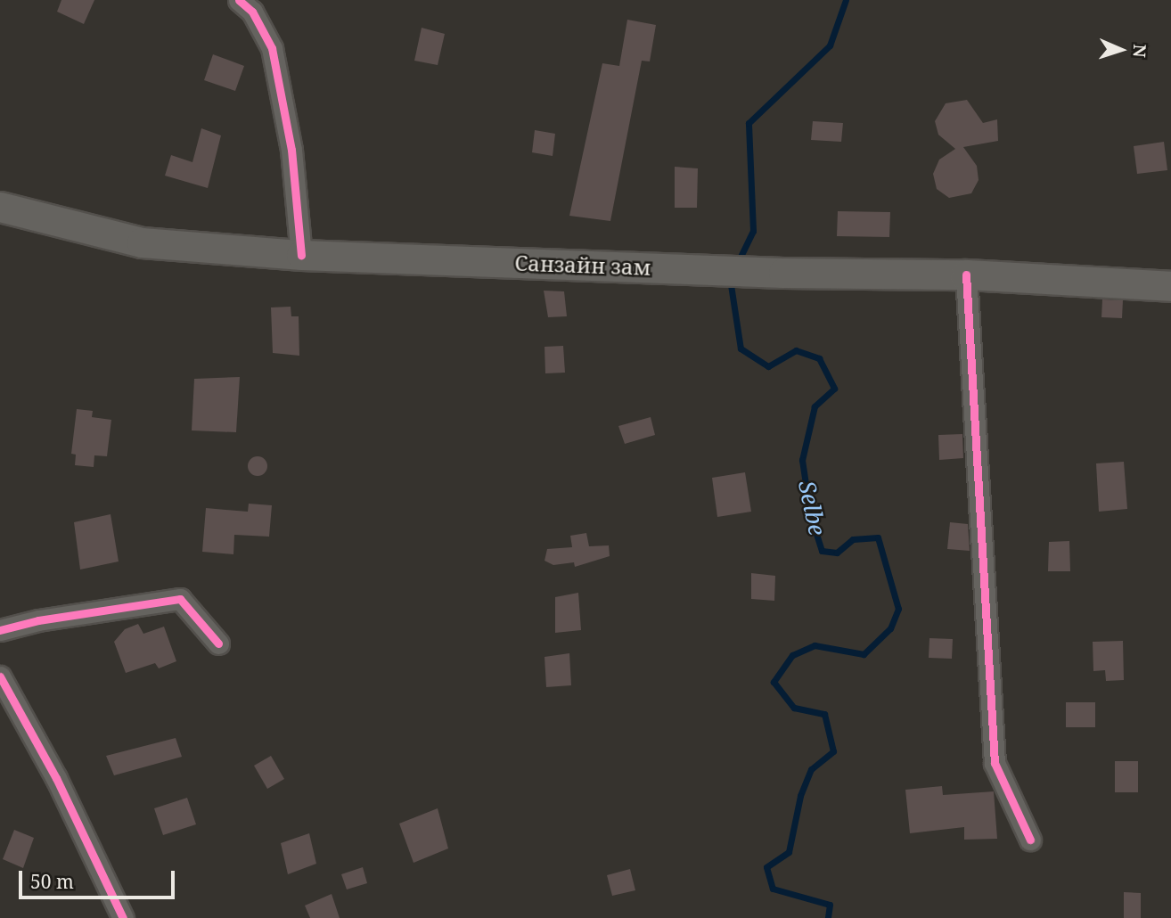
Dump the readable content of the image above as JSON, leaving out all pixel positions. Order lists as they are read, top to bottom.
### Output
{
  "streets": {
    "main road": ["Санзайн зам"]
  },
  "water": ["Selbe"],
  "scale_bar": "50 m",
  "north": "right"
}
